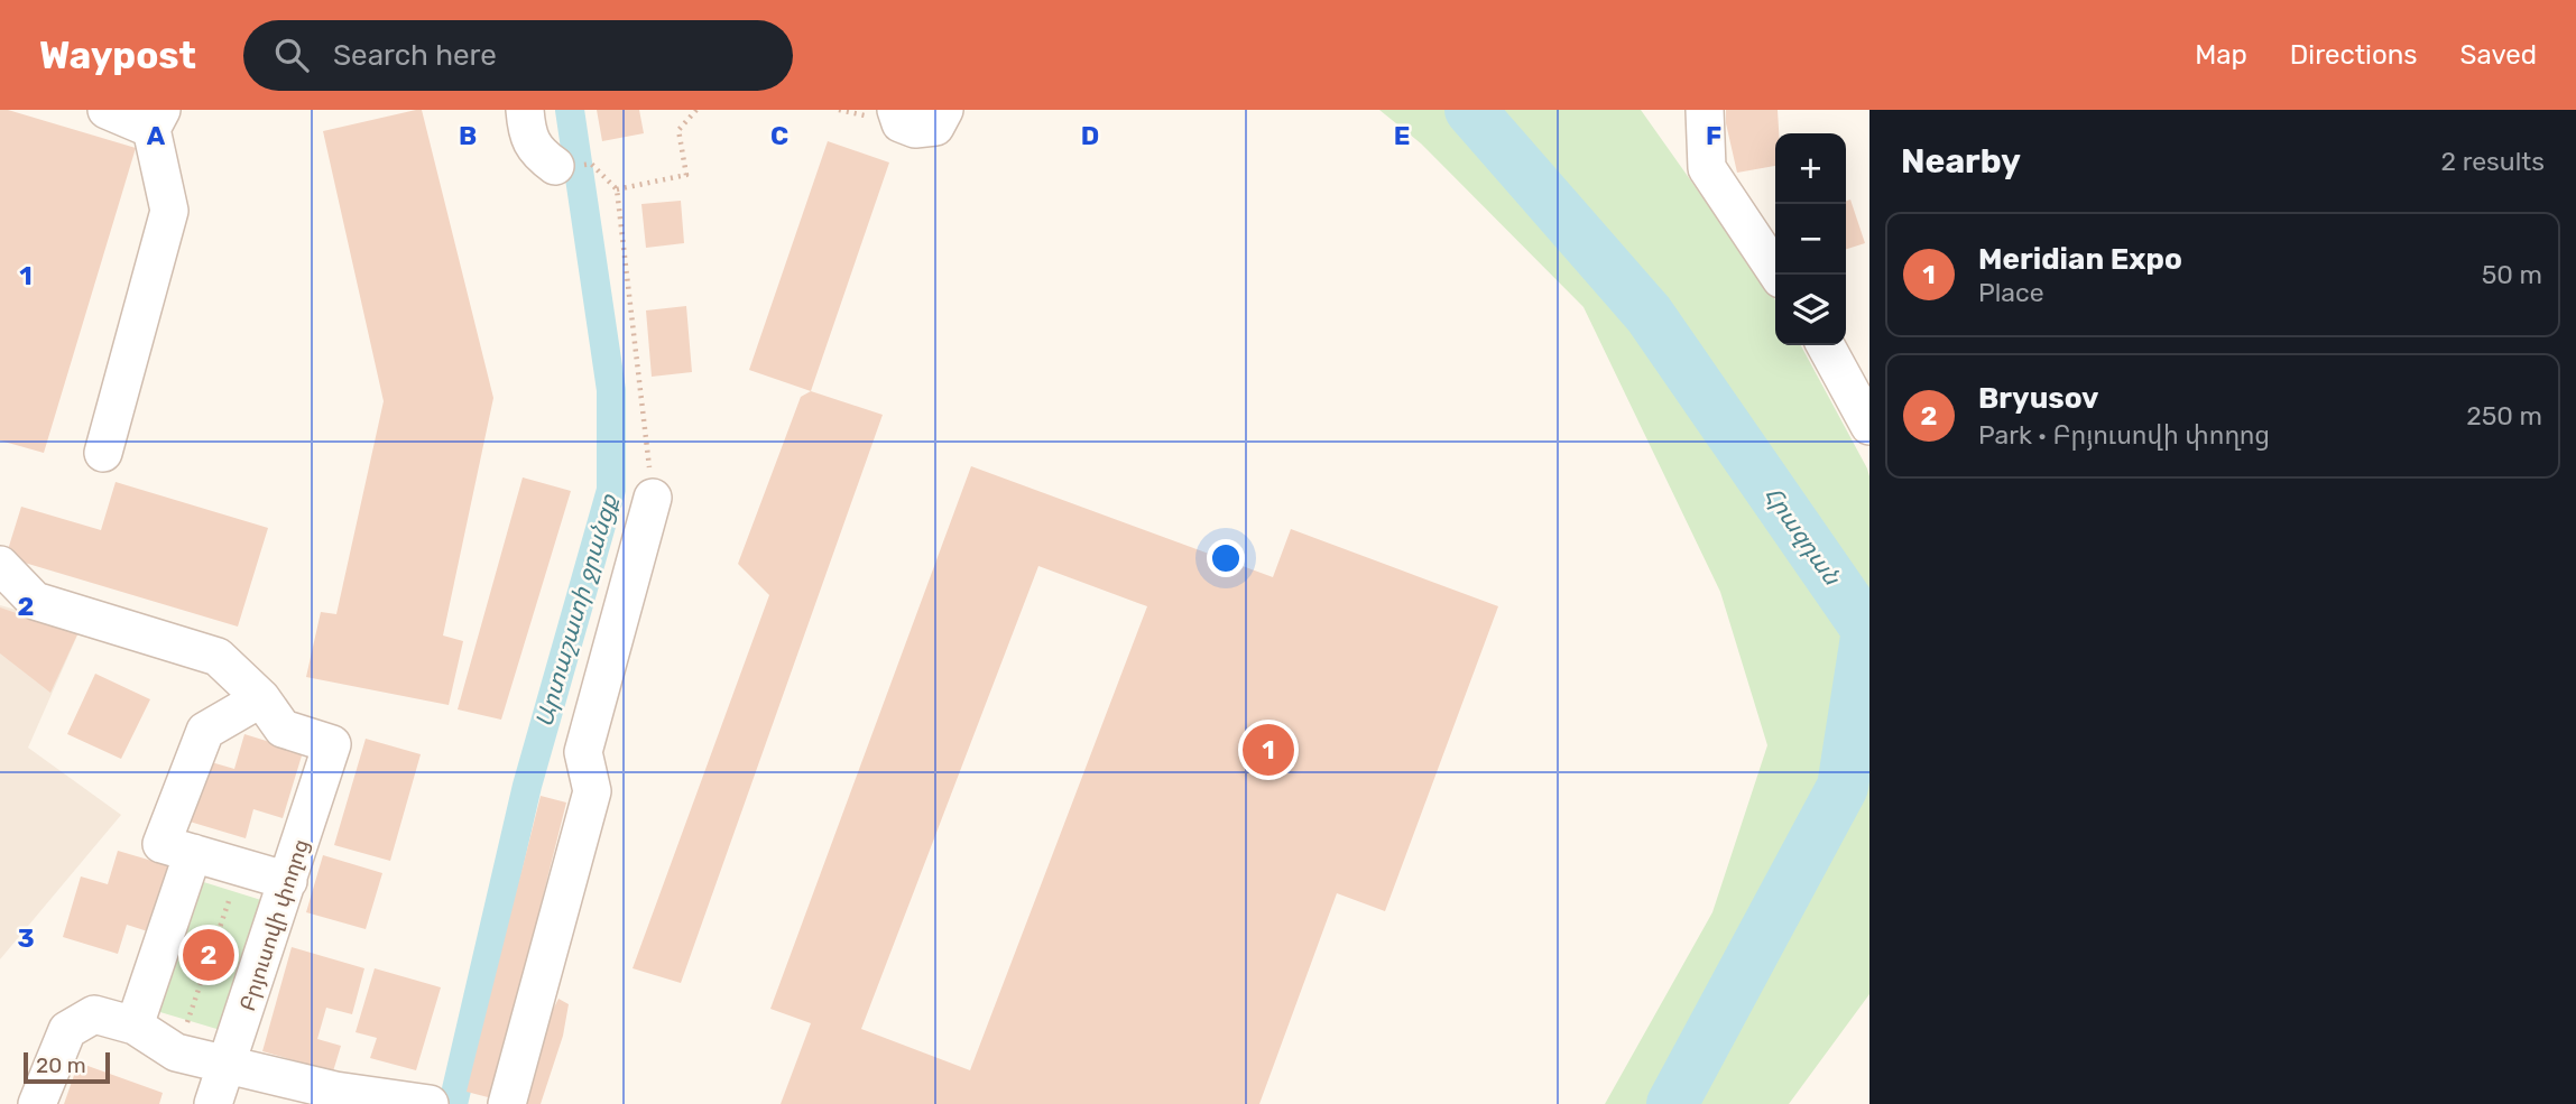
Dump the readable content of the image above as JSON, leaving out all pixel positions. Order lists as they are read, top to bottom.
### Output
{
  "streets": {
    "street": ["Բրյուսովի փողոց"]
  },
  "water": ["Հրազդան", "Արտաշատի ջրանցք"],
  "scale_bar": "20 m",
  "page": {
    "header": "Waypost",
    "search": "Search here",
    "nav": ["Map", "Directions", "Saved"],
    "heading": ["Nearby", "2 results"],
    "map_buttons": ["+", "−"],
    "list": [
      {
        "mark": "1",
        "name": "Meridian Expo",
        "note": "Place",
        "value": "50 m"
      },
      {
        "mark": "2",
        "name": "Bryusov",
        "note": "Park · Բրյուսովի փողոց",
        "value": "250 m"
      }
    ],
    "pins": ["1", "2"],
    "scale": "20 m"
  },
  "grid": {
    "columns": [
      "A",
      "B",
      "C",
      "D",
      "E",
      "F"
    ],
    "rows": ["1", "2", "3"]
  }
}
